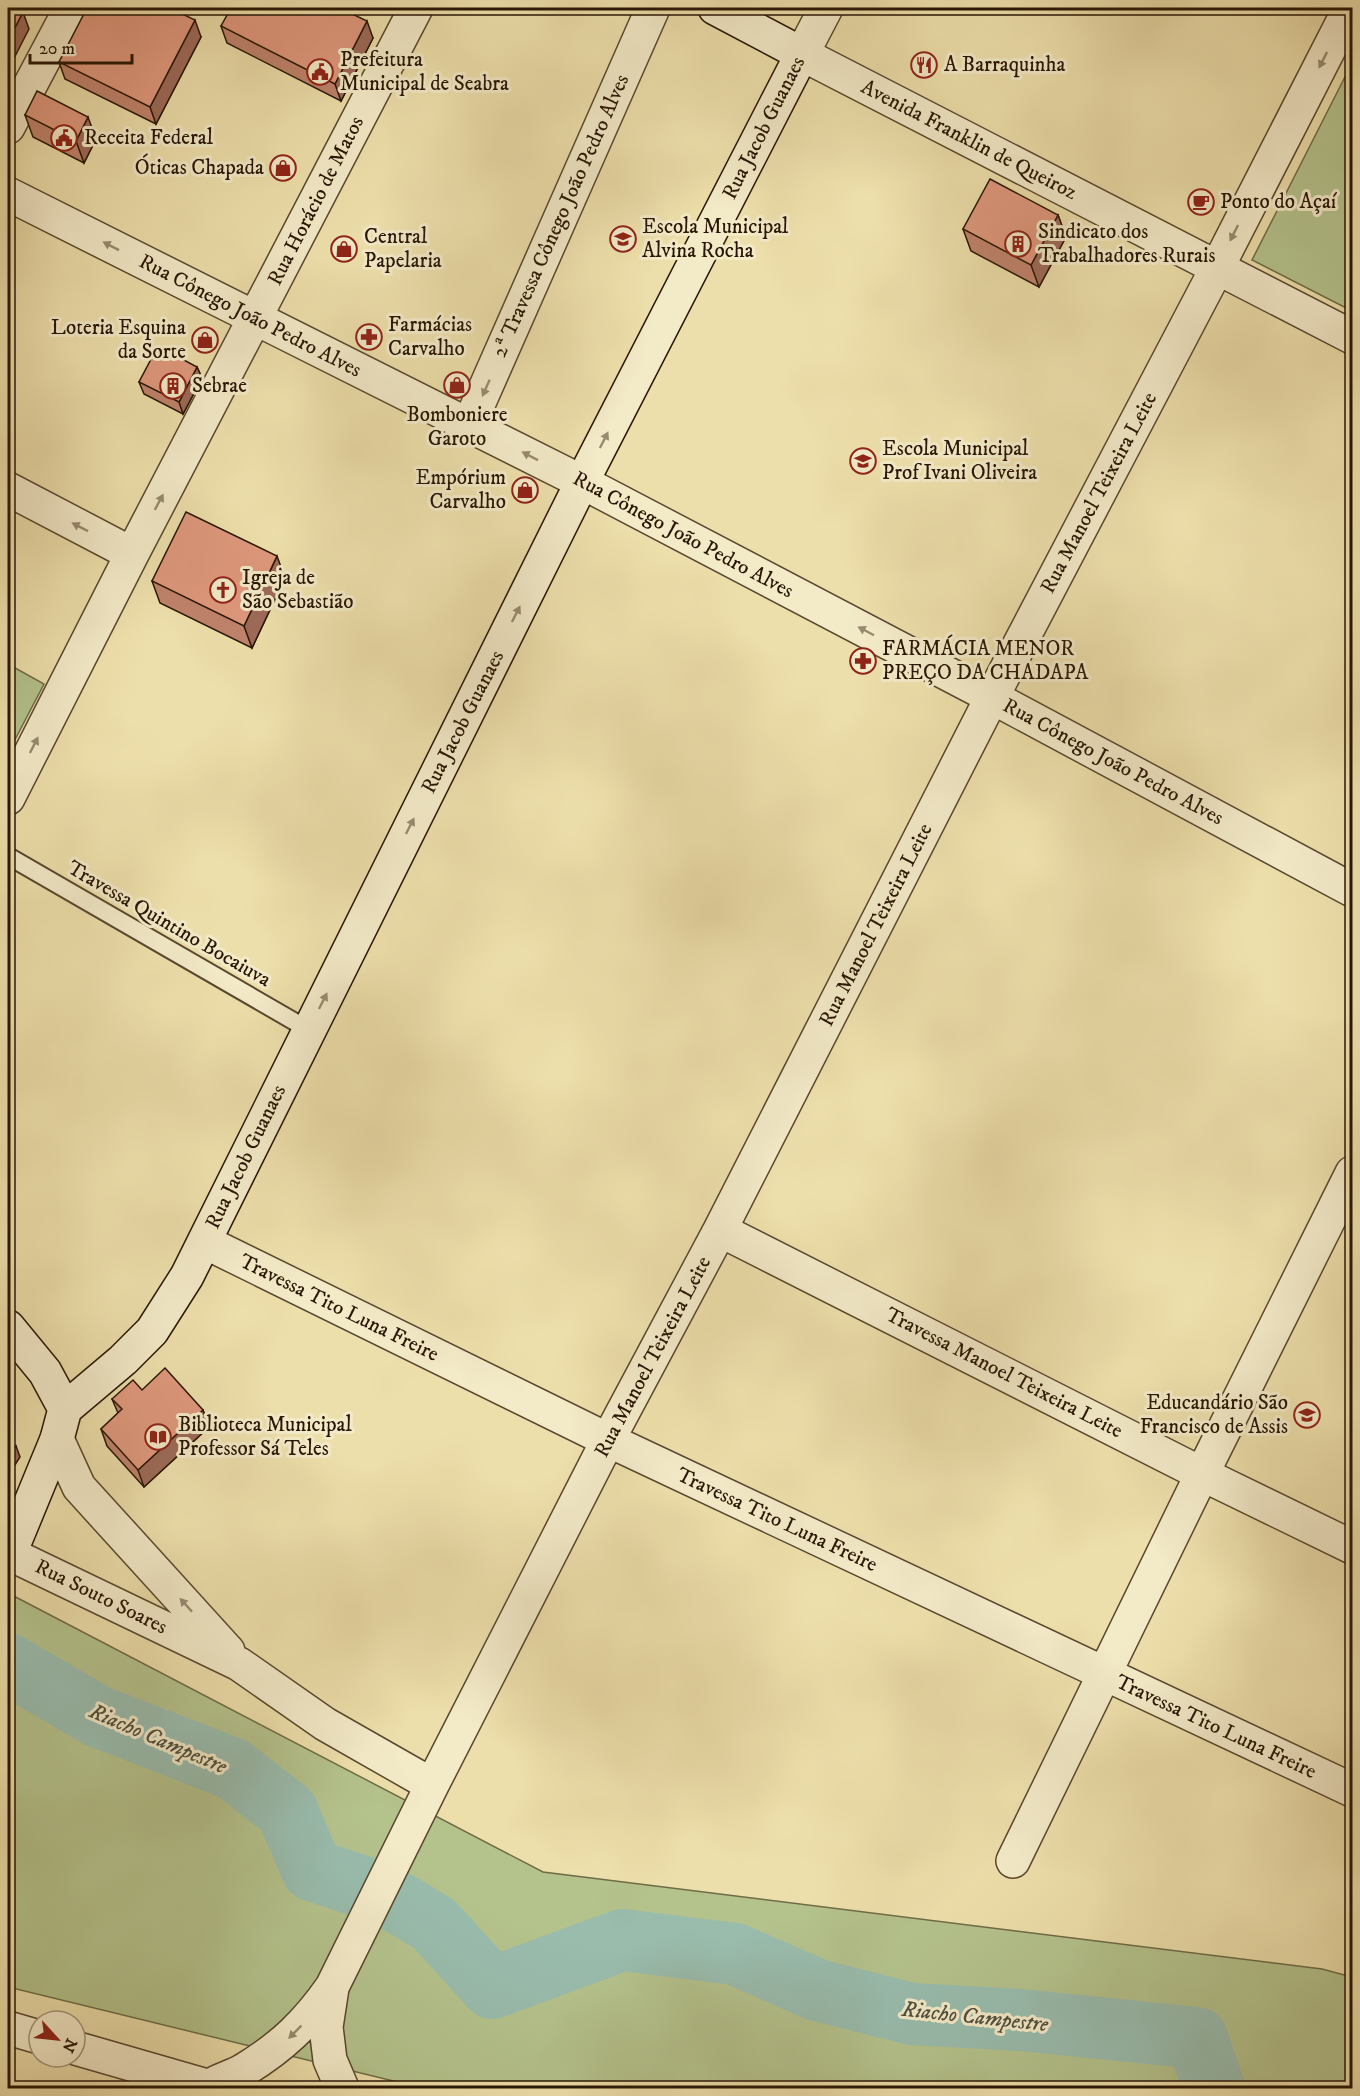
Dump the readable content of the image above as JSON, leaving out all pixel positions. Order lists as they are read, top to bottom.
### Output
{
  "streets": {
    "street": [
      "Rua Jacob Guanaes",
      "Avenida Franklin de Queiroz",
      "Rua Horácio de Matos",
      "2ª Travessa Cônego João Pedro Alves",
      "Rua Cônego João Pedro Alves",
      "Rua Manoel Teixeira Leite",
      "Travessa Tito Luna Freire",
      "Travessa Manoel Teixeira Leite",
      "Rua Souto Soares"
    ],
    "lane": ["Travessa Quintino Bocaiuva"]
  },
  "crossings": [
    ["Rua Jacob Guanaes", "Avenida Franklin de Queiroz"],
    ["Rua Jacob Guanaes", "Rua Cônego João Pedro Alves"],
    ["Rua Jacob Guanaes", "Travessa Quintino Bocaiuva"],
    ["Rua Jacob Guanaes", "Travessa Tito Luna Freire"],
    ["Rua Jacob Guanaes", "Rua Souto Soares"],
    ["Avenida Franklin de Queiroz", "Rua Manoel Teixeira Leite"],
    ["Rua Horácio de Matos", "Rua Cônego João Pedro Alves"],
    ["2ª Travessa Cônego João Pedro Alves", "Rua Cônego João Pedro Alves"],
    ["Rua Cônego João Pedro Alves", "Rua Manoel Teixeira Leite"],
    ["Rua Manoel Teixeira Leite", "Travessa Tito Luna Freire"],
    ["Rua Manoel Teixeira Leite", "Travessa Manoel Teixeira Leite"],
    ["Rua Manoel Teixeira Leite", "Rua Souto Soares"]
  ],
  "one_way": [
    "Rua Jacob Guanaes",
    "Rua Horácio de Matos",
    "2ª Travessa Cônego João Pedro Alves",
    "Rua Cônego João Pedro Alves"
  ],
  "water": ["Riacho Campestre"],
  "places": {
    "restaurant": ["A Barraquinha"],
    "public building": ["Prefeitura Municipal de Seabra", "Receita Federal"],
    "shop": [
      "Óticas Chapada",
      "Central Papelaria",
      "Loteria Esquina da Sorte",
      "Bomboniere Garoto",
      "Empórium Carvalho"
    ],
    "cafe": ["Ponto do Açaí"],
    "school or university": ["Escola Municipal Alvina Rocha", "Escola Municipal Prof Ivani Oliveira", "Educandário São Francisco de Assis"],
    "building": ["Sindicato dos Trabalhadores Rurais", "Sebrae"],
    "pharmacy": ["Farmácias Carvalho", "FARMÁCIA MENOR PREÇO DA CHADAPA"],
    "church": ["Igreja de São Sebastião"],
    "library": ["Biblioteca Municipal Professor Sá Teles"]
  },
  "scale_bar": "20 m",
  "north": "bottom right"
}
